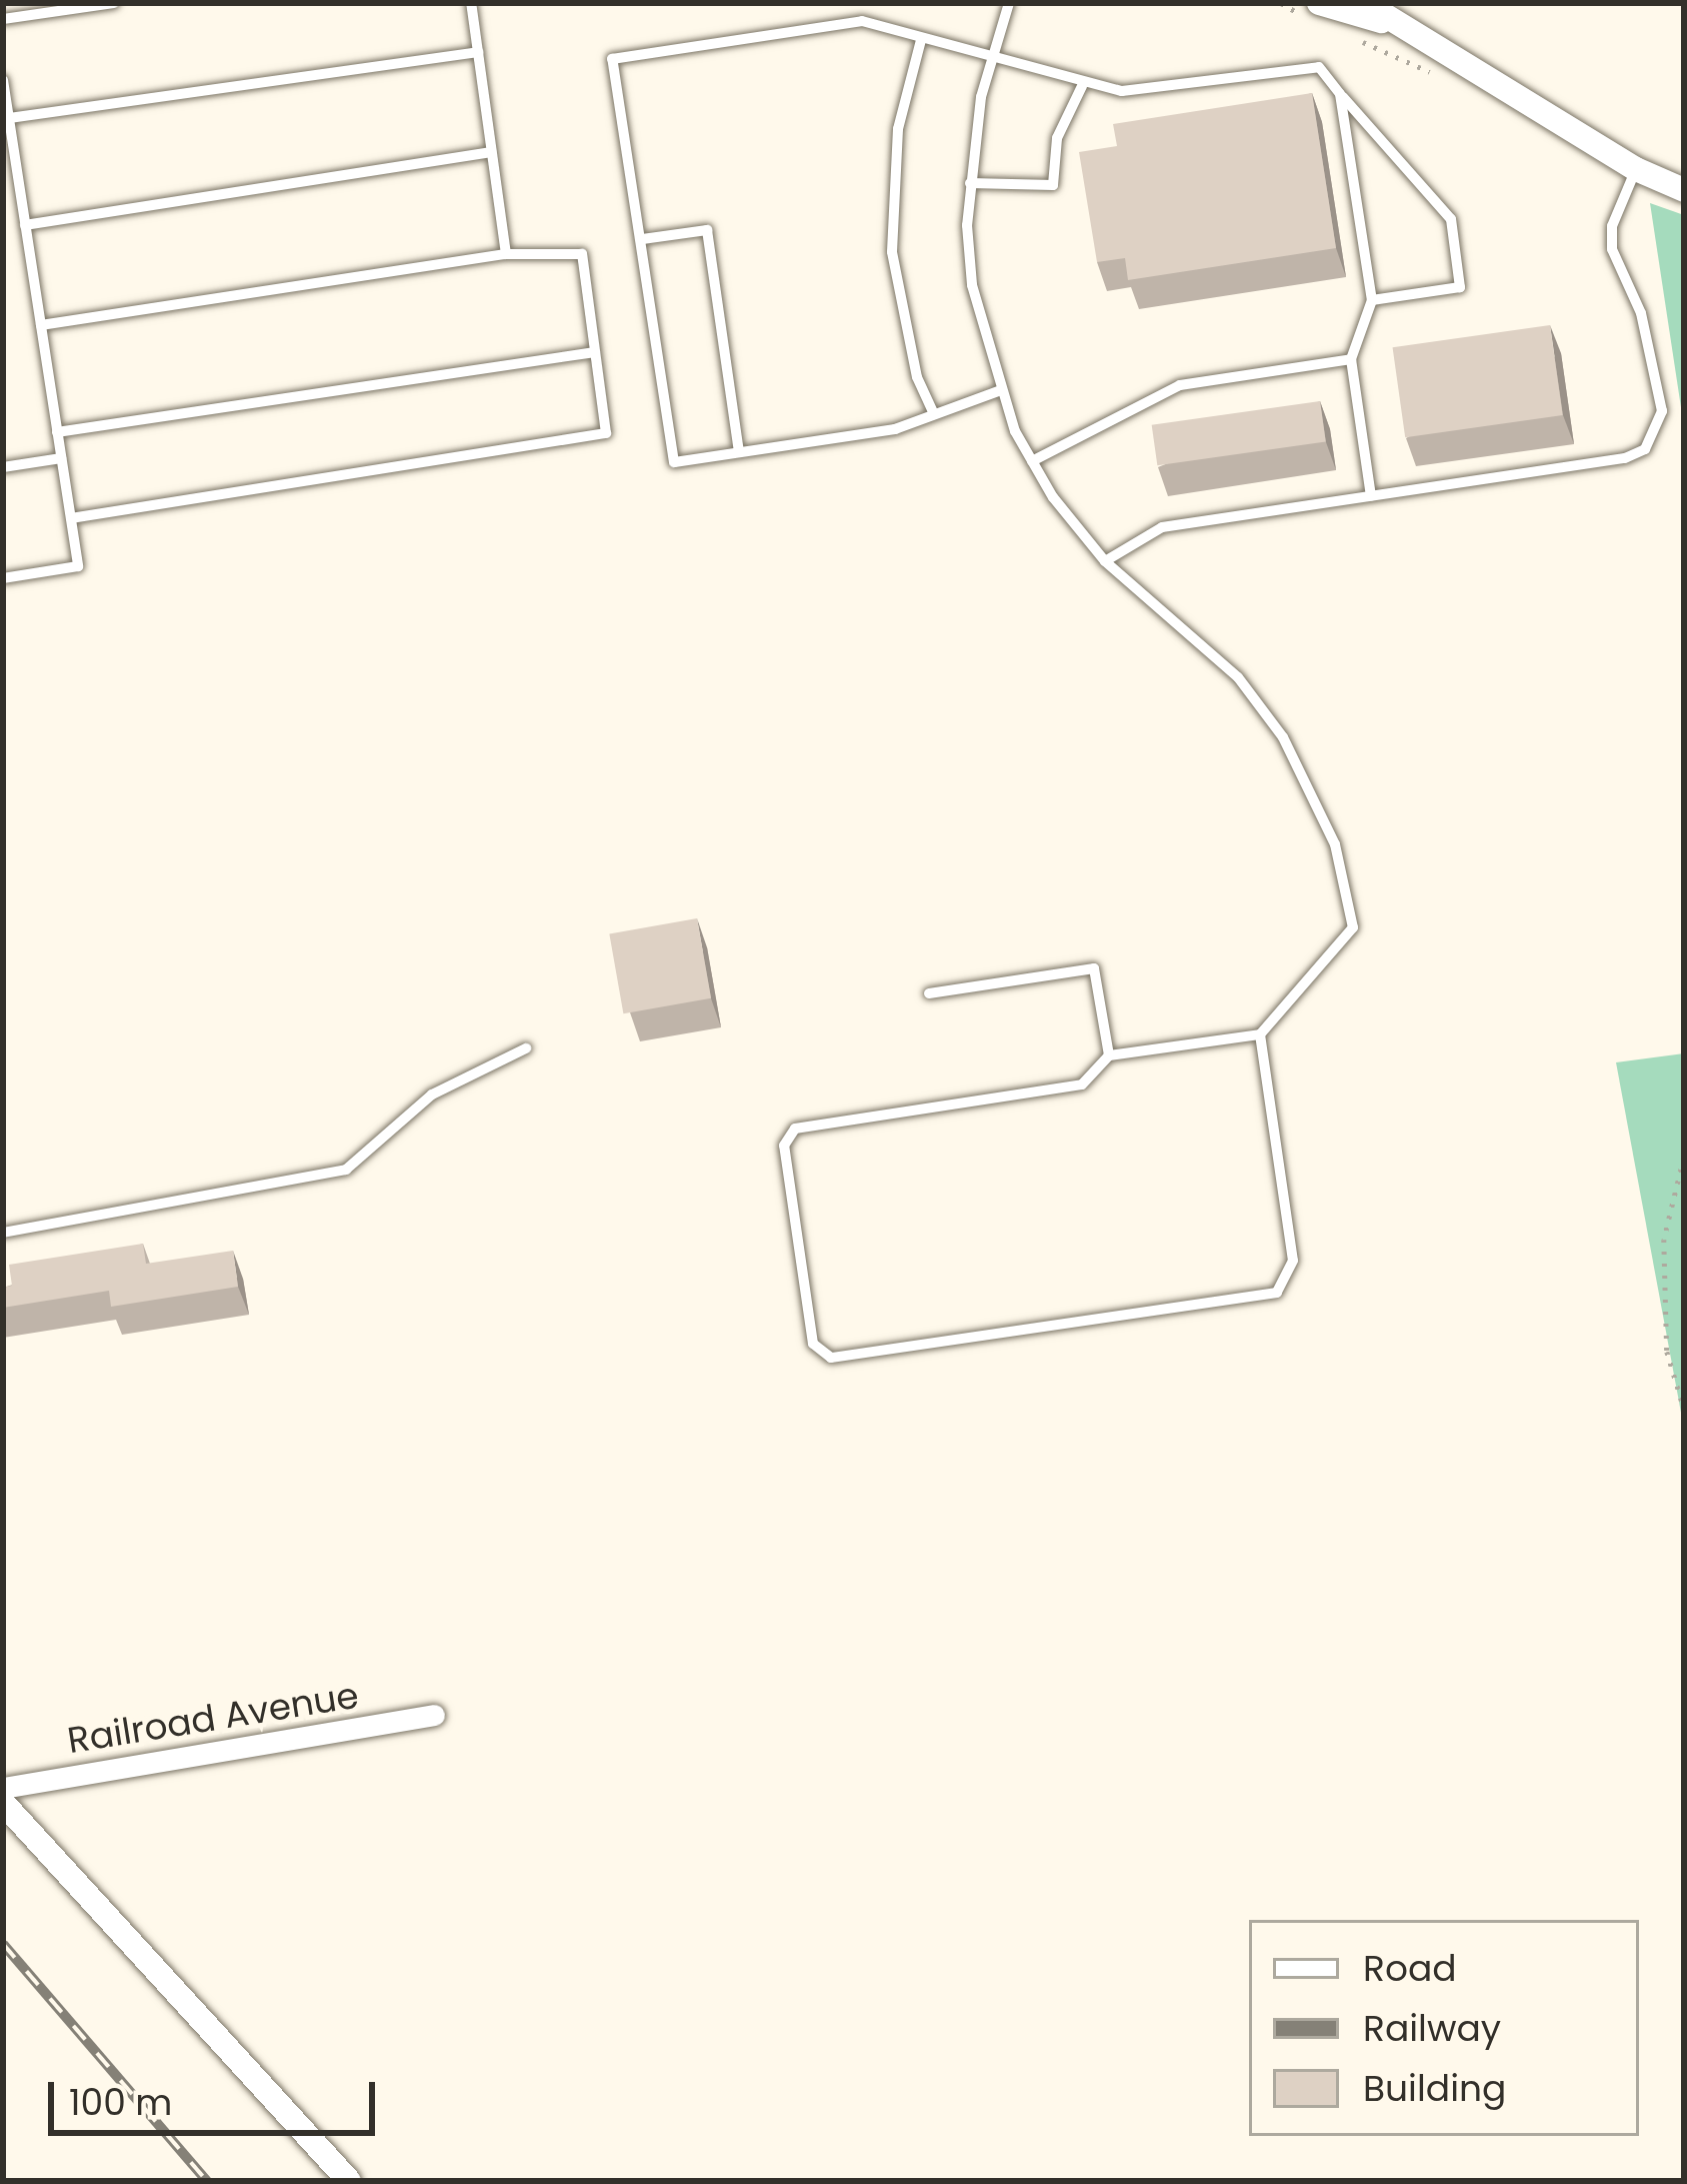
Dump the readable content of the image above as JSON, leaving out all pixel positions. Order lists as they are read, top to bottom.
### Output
{
  "streets": {
    "street": ["Railroad Avenue"]
  },
  "legend": ["Road", "Railway", "Building"],
  "scale_bar": "100 m"
}
